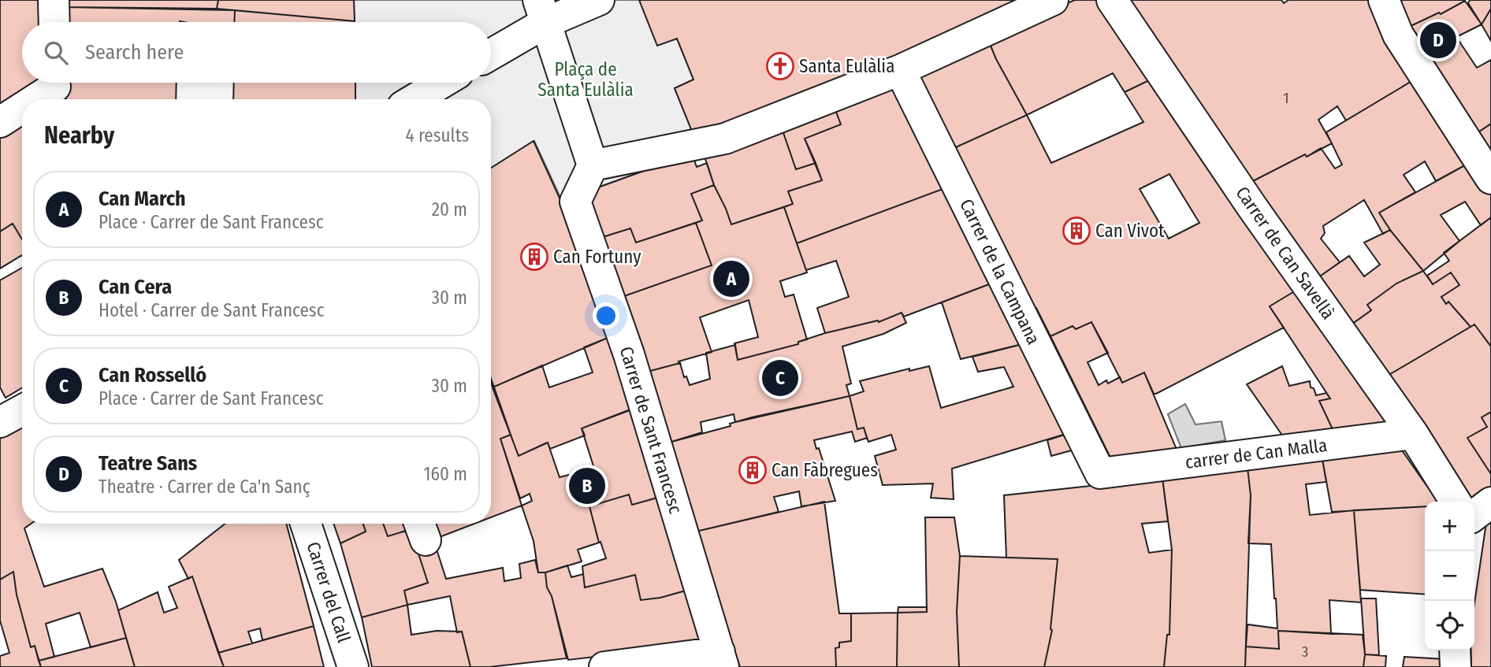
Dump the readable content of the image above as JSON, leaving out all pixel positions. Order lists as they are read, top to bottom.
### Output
{
  "streets": {
    "street": [
      "Carrer de Can Savellà",
      "Carrer de la Campana",
      "Carrer de Sant Francesc",
      "carrer de Can Malla",
      "Carrer del Call"
    ]
  },
  "crossings": [
    ["Carrer de Can Savellà", "carrer de Can Malla"],
    ["Carrer de la Campana", "carrer de Can Malla"]
  ],
  "parks": ["Plaça de Santa Eulàlia"],
  "places": {
    "church": ["Santa Eulàlia"],
    "building": ["Can Vivot", "Can Fortuny", "Can Fàbregues"]
  },
  "house_numbers": ["1", "3"],
  "page": {
    "pins": [
      "D",
      "A",
      "C",
      "B"
    ],
    "search": "Search here",
    "heading": ["Nearby", "4 results"],
    "list": [
      {
        "mark": "A",
        "name": "Can March",
        "note": "Place · Carrer de Sant Francesc",
        "value": "20 m"
      },
      {
        "mark": "B",
        "name": "Can Cera",
        "note": "Hotel · Carrer de Sant Francesc",
        "value": "30 m"
      },
      {
        "mark": "C",
        "name": "Can Rosselló",
        "note": "Place · Carrer de Sant Francesc",
        "value": "30 m"
      },
      {
        "mark": "D",
        "name": "Teatre Sans",
        "note": "Theatre · Carrer de Ca'n Sanç",
        "value": "160 m"
      }
    ],
    "map_buttons": ["+", "−"]
  }
}
